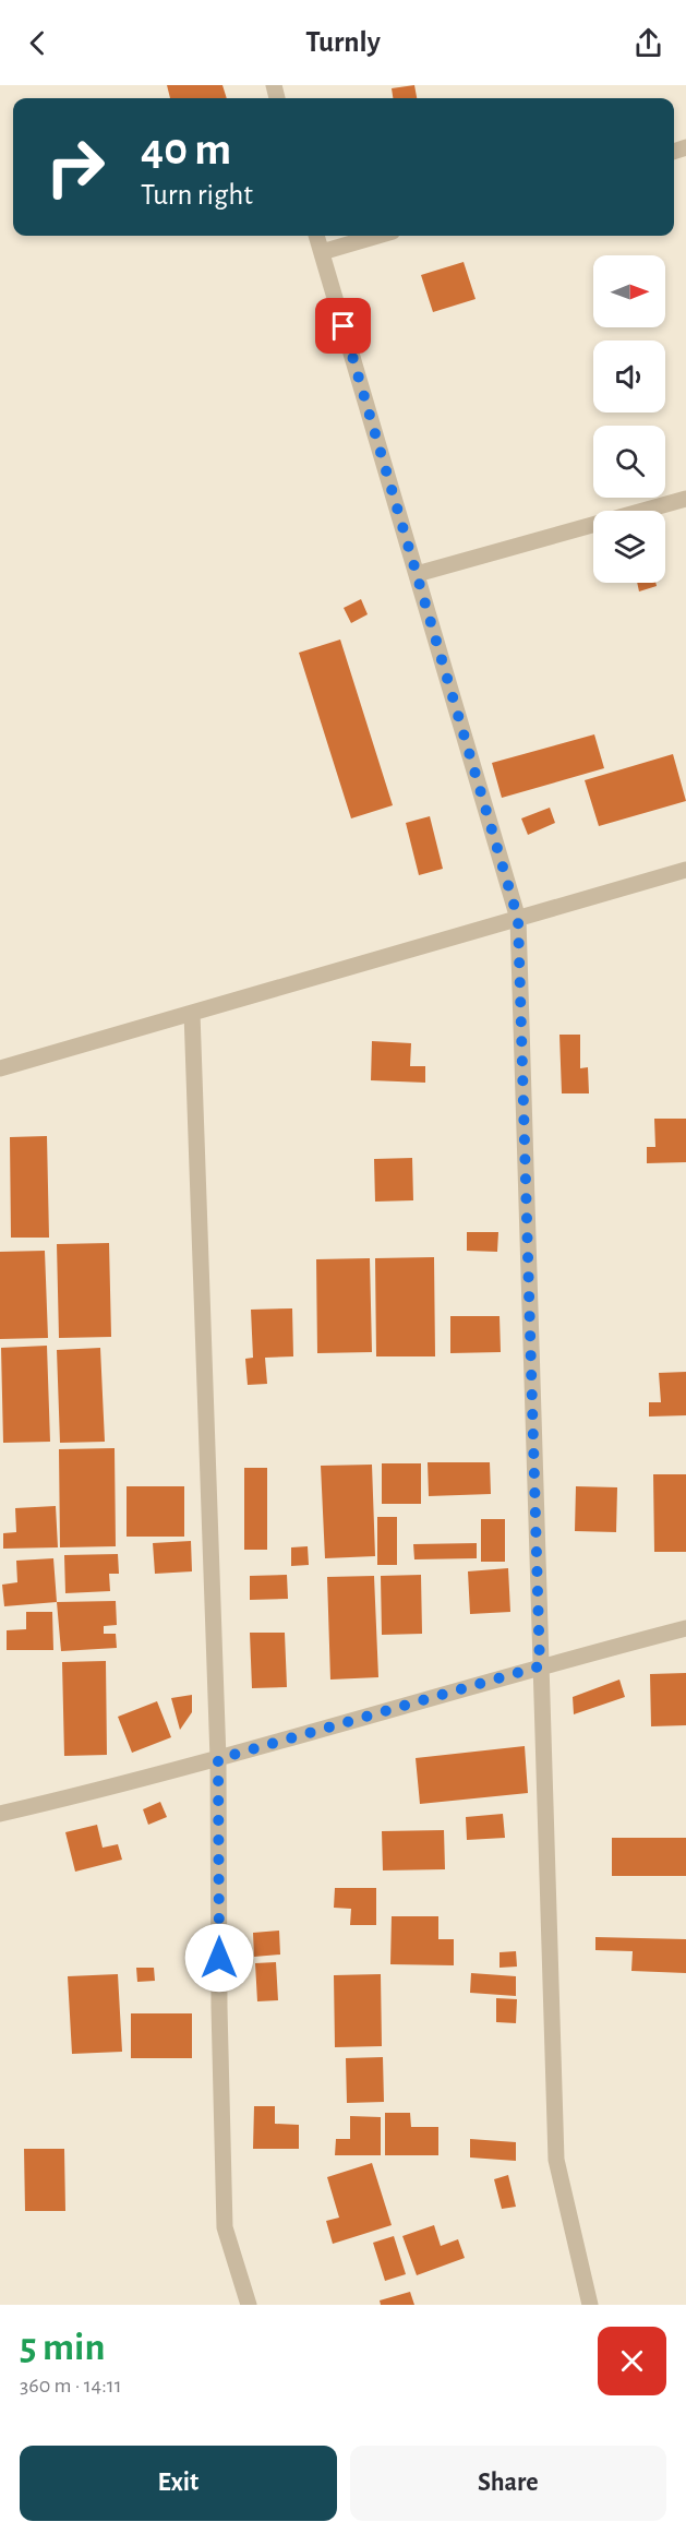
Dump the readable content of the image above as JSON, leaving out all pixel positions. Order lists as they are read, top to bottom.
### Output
{
  "north": "right",
  "page": {
    "header": "Turnly",
    "turn": ["40 m", "Turn right"],
    "heading": ["5 min", "360 m · 14:11"],
    "buttons": ["Exit", "Share"]
  }
}
